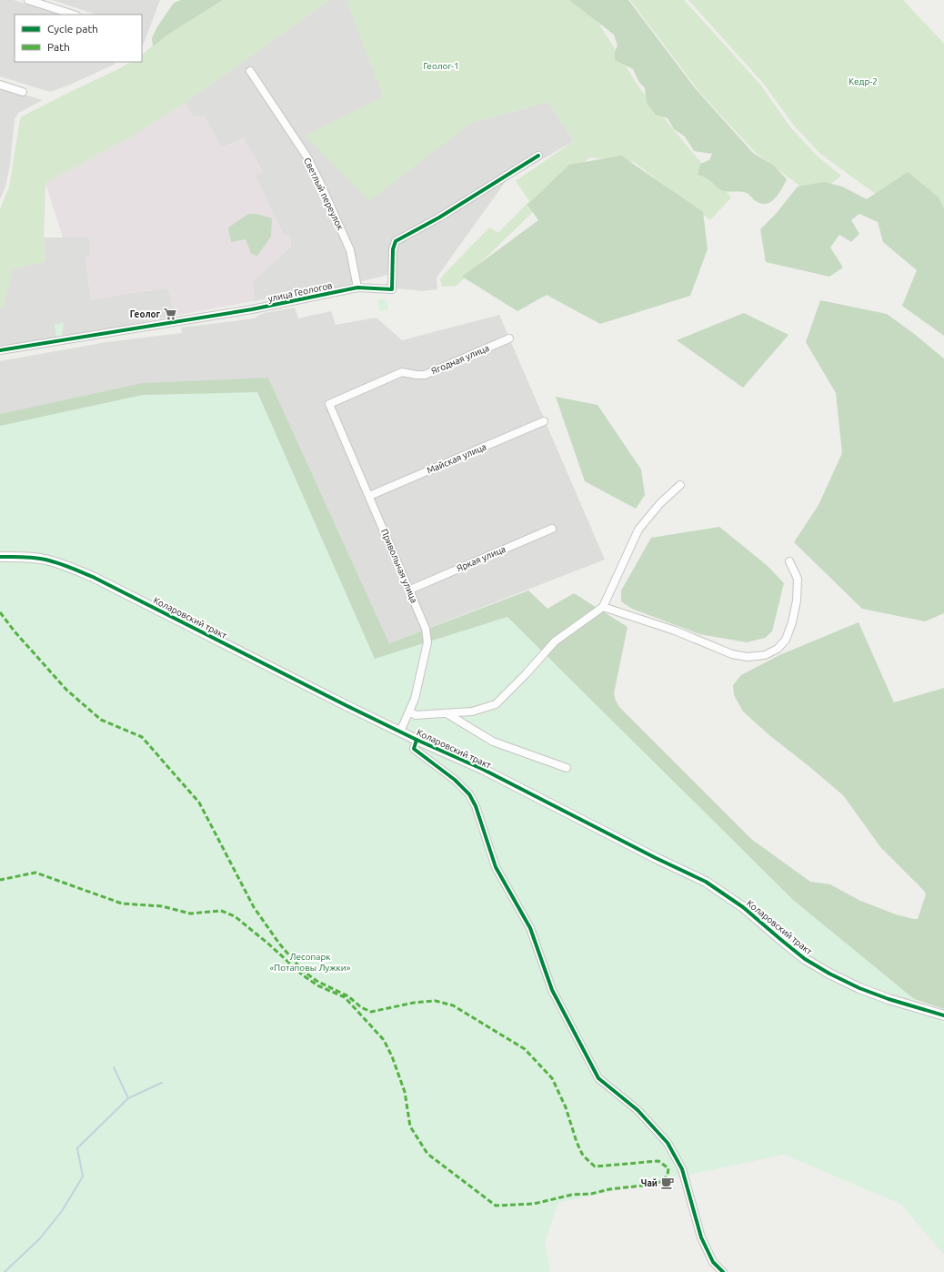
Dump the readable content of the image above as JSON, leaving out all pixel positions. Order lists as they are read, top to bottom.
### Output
{
  "streets": {
    "street": [
      "Светлый переулок",
      "улица Геологов",
      "Ягодная улица",
      "Майская улица",
      "Яркая улица",
      "Привольная улица",
      "Коларовский тракт"
    ]
  },
  "crossings": [
    ["Светлый переулок", "улица Геологов"],
    ["Ягодная улица", "Привольная улица"],
    ["Майская улица", "Привольная улица"],
    ["Яркая улица", "Привольная улица"],
    ["Привольная улица", "Коларовский тракт"]
  ],
  "parks": ["Геолог-1", "Кедр-2", "Лесопарк «Потаповы Лужки»"],
  "places": {
    "supermarket": ["Геолог"],
    "cafe": ["Чай"]
  },
  "legend": ["Cycle path", "Path"]
}
